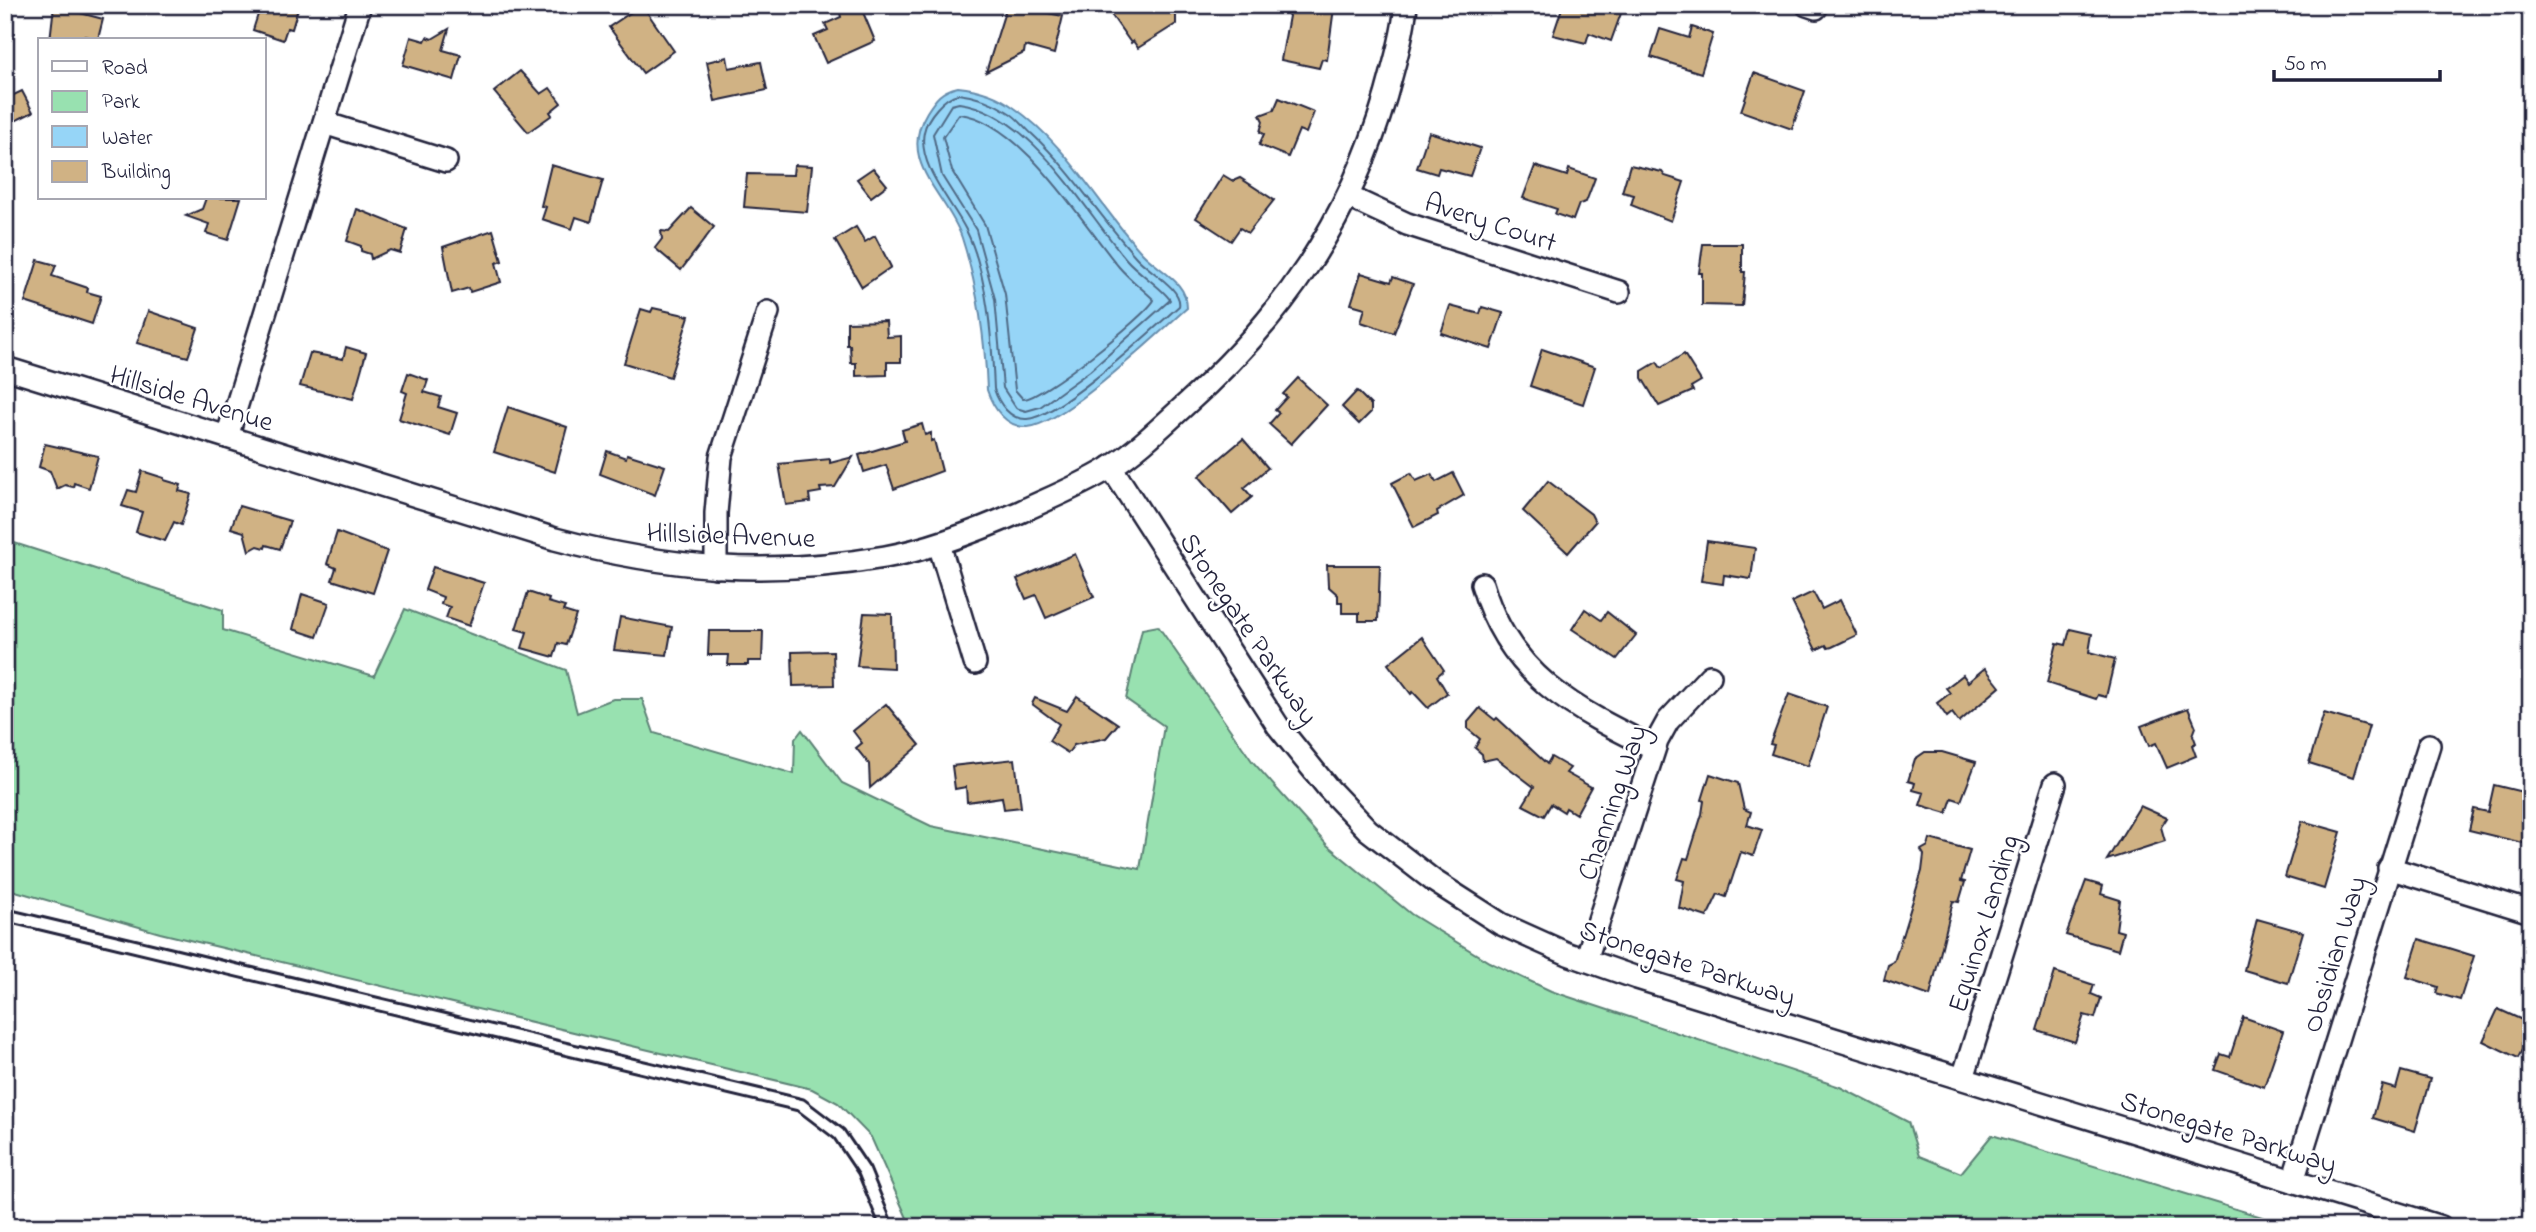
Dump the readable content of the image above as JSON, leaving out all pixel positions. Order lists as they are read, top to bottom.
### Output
{
  "streets": {
    "street": [
      "Avery Court",
      "Hillside Avenue",
      "Stonegate Parkway",
      "Channing Way",
      "Equinox Landing",
      "Obsidian Way"
    ]
  },
  "crossings": [
    ["Avery Court", "Hillside Avenue"],
    ["Hillside Avenue", "Stonegate Parkway"],
    ["Stonegate Parkway", "Channing Way"],
    ["Stonegate Parkway", "Equinox Landing"],
    ["Stonegate Parkway", "Obsidian Way"]
  ],
  "legend": [
    "Road",
    "Park",
    "Water",
    "Building"
  ],
  "scale_bar": "50 m"
}
